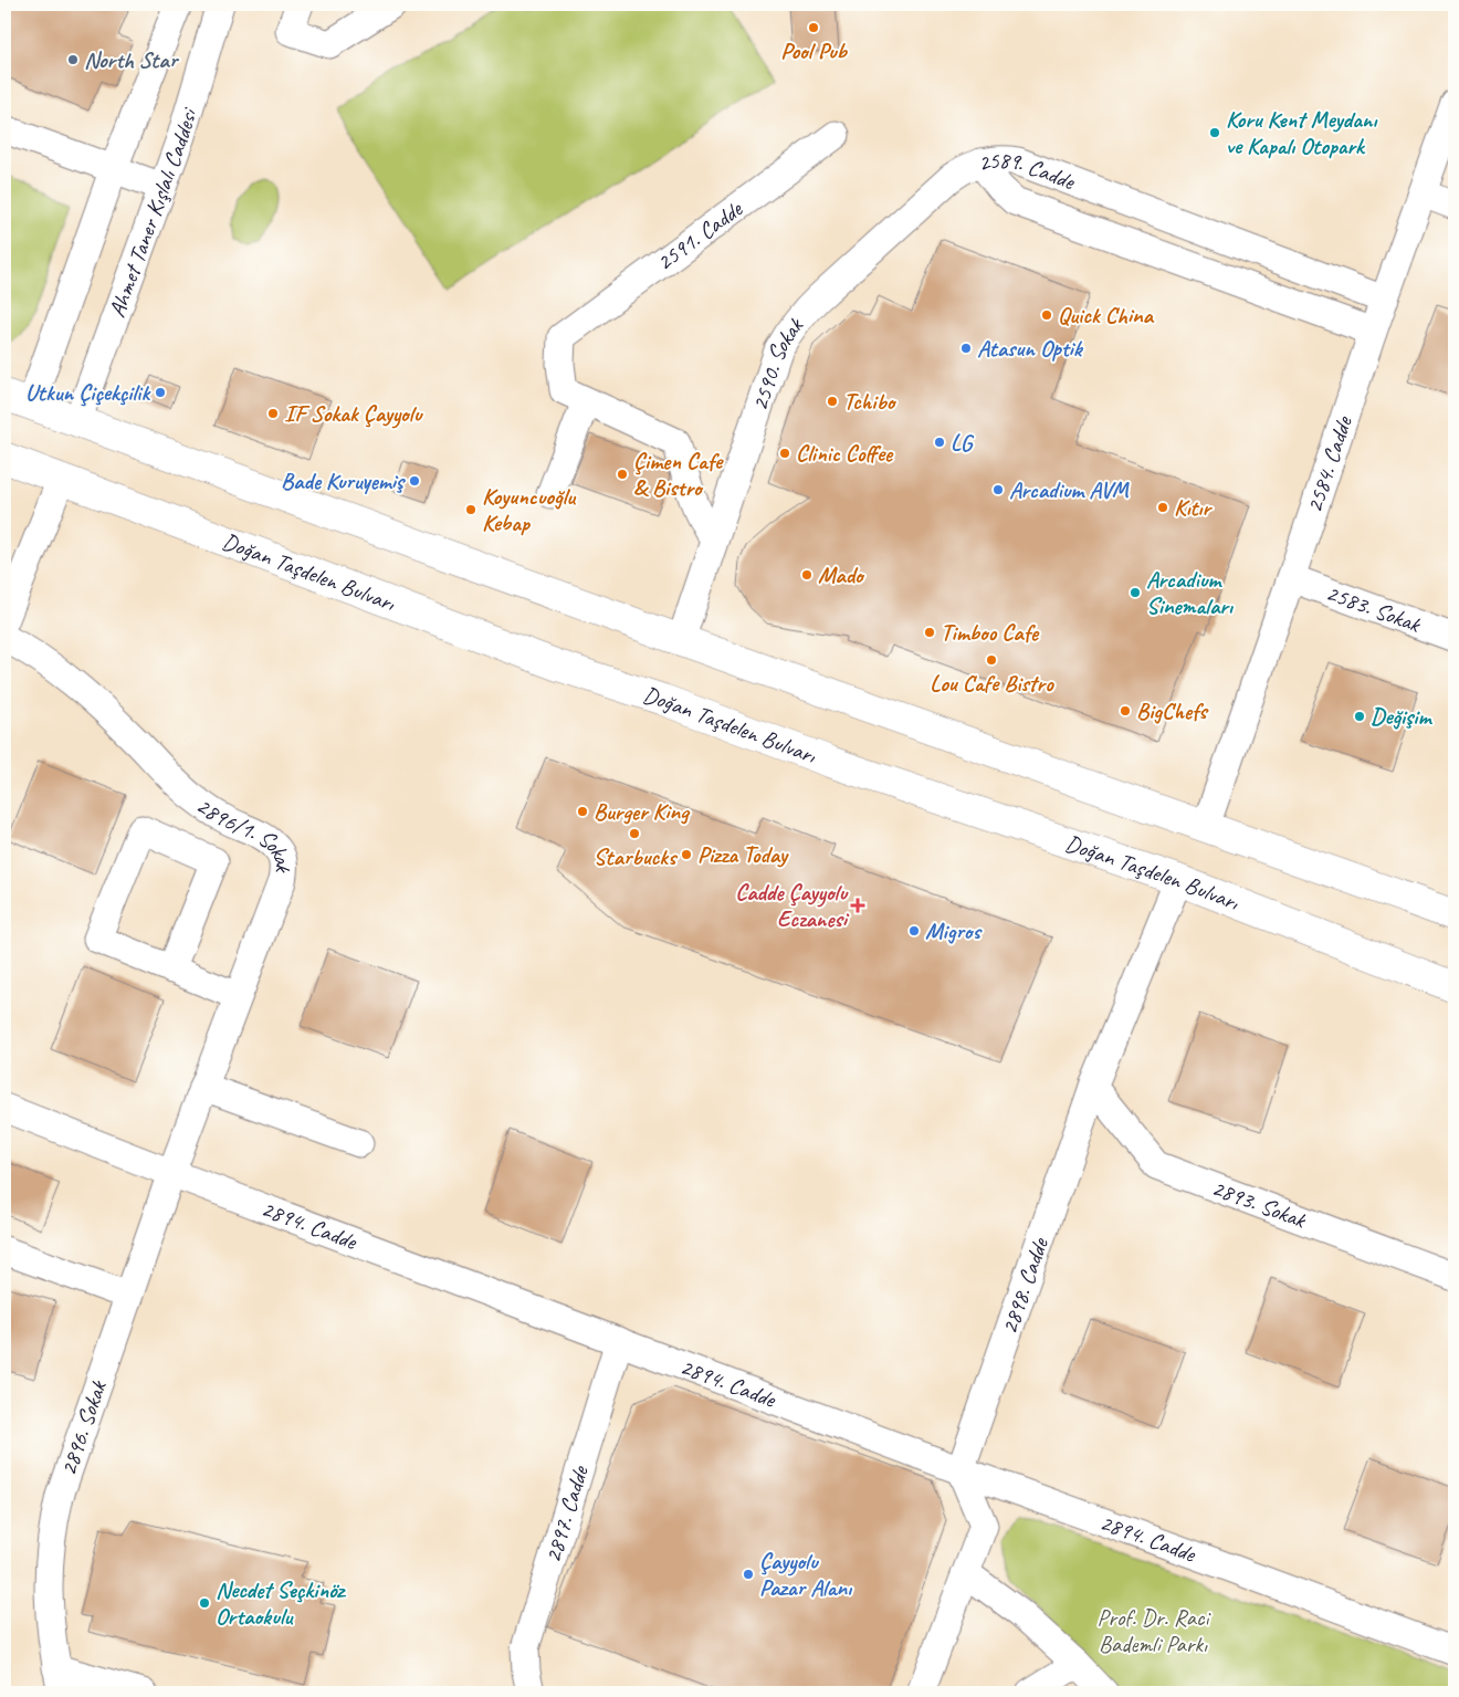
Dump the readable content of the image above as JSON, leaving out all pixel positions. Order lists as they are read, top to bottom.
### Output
{
  "streets": {
    "main road": ["Doğan Taşdelen Bulvarı"],
    "street": [
      "2589. Cadde",
      "Ahmet Taner Kışlalı Caddesi",
      "2591. Cadde",
      "2590. Sokak",
      "2584. Cadde",
      "2583. Sokak",
      "2896/1. Sokak",
      "2893. Sokak",
      "2894. Cadde",
      "2898. Cadde",
      "2896. Sokak",
      "2897. Cadde"
    ]
  },
  "crossings": [
    ["2589. Cadde", "2590. Sokak"],
    ["2589. Cadde", "2584. Cadde"],
    ["2584. Cadde", "2583. Sokak"],
    ["Doğan Taşdelen Bulvarı", "2898. Cadde"],
    ["2896/1. Sokak", "2894. Cadde"],
    ["2896/1. Sokak", "2896. Sokak"],
    ["2893. Sokak", "2898. Cadde"],
    ["2894. Cadde", "2898. Cadde"],
    ["2894. Cadde", "2896. Sokak"],
    ["2894. Cadde", "2897. Cadde"]
  ],
  "parks": ["Prof. Dr. Raci Bademli Parkı"],
  "places": {
    "other": [
      "Pool Pub",
      "North Star",
      "Koru Kent Meydanı ve Kapalı Otopark",
      "Quick China",
      "Atasun Optik",
      "Utkun Çiçekçilik",
      "Tchibo",
      "IF Sokak Çayyolu",
      "LG",
      "Clinic Coffee",
      "Çimen Cafe & Bistro",
      "Bade Kuruyemiş",
      "Arcadium AVM",
      "Kıtır",
      "Koyuncuoğlu Kebap",
      "Mado",
      "Arcadium Sinemaları",
      "Timboo Cafe",
      "Lou Cafe Bistro",
      "BigChefs",
      "Değişim",
      "Burger King",
      "Starbucks",
      "Pizza Today",
      "Migros",
      "Çayyolu Pazar Alanı",
      "Necdet Seçkinöz Ortaokulu"
    ],
    "health": ["Cadde Çayyolu Eczanesi"]
  }
}
